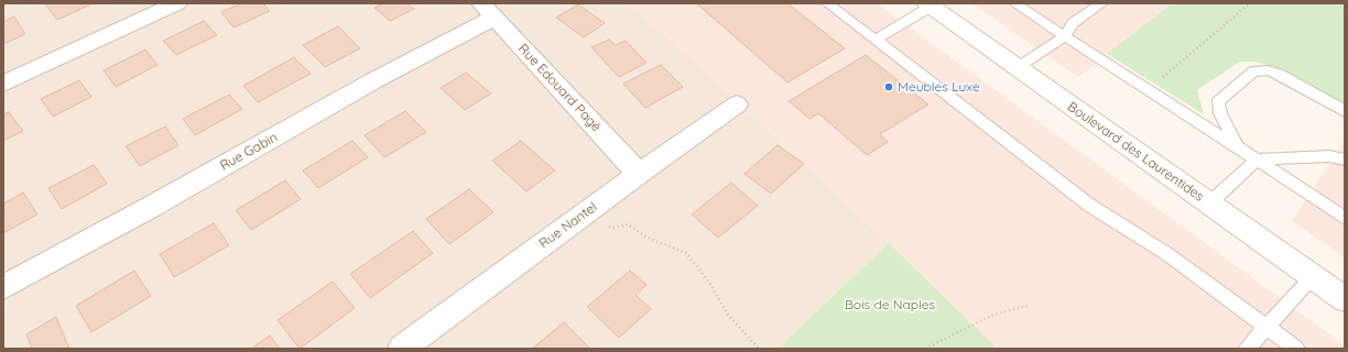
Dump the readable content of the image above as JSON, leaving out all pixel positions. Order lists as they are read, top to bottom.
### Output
{
  "streets": {
    "street": [
      "Rue Edouard Pagé",
      "Rue Gabin",
      "Boulevard des Laurentides",
      "Rue Nantel"
    ]
  },
  "crossings": [
    ["Rue Edouard Pagé", "Rue Gabin"],
    ["Rue Edouard Pagé", "Rue Nantel"]
  ],
  "parks": ["Bois de Naples"],
  "places": ["Meubles Luxe"]
}
